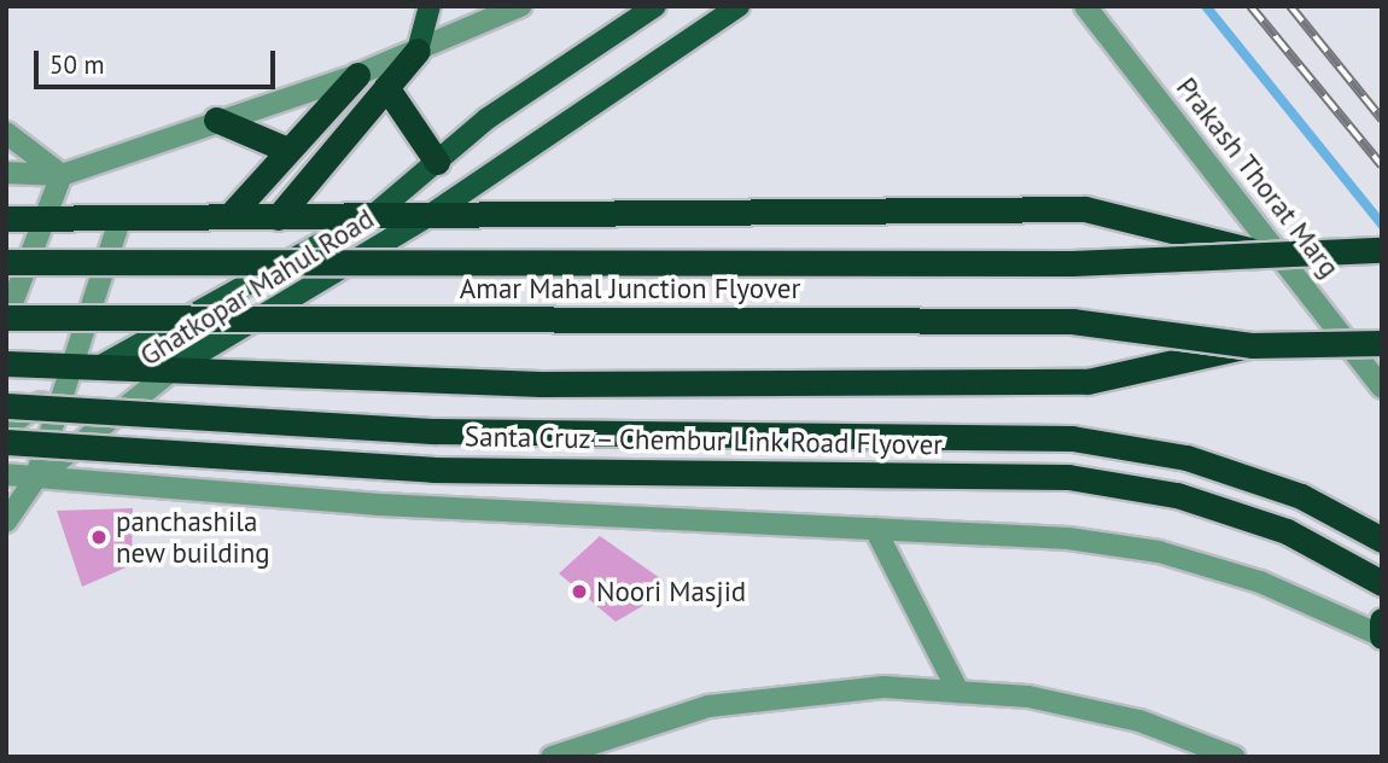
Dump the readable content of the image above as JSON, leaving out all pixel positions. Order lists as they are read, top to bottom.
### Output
{
  "streets": {
    "highway": ["Amar Mahal Junction Flyover", "Santa Cruz – Chembur Link Road Flyover"],
    "main road": ["Ghatkopar Mahul Road"],
    "street": ["Prakash Thorat Marg"]
  },
  "places": ["panchashila new building", "Noori Masjid"],
  "scale_bar": "50 m"
}
